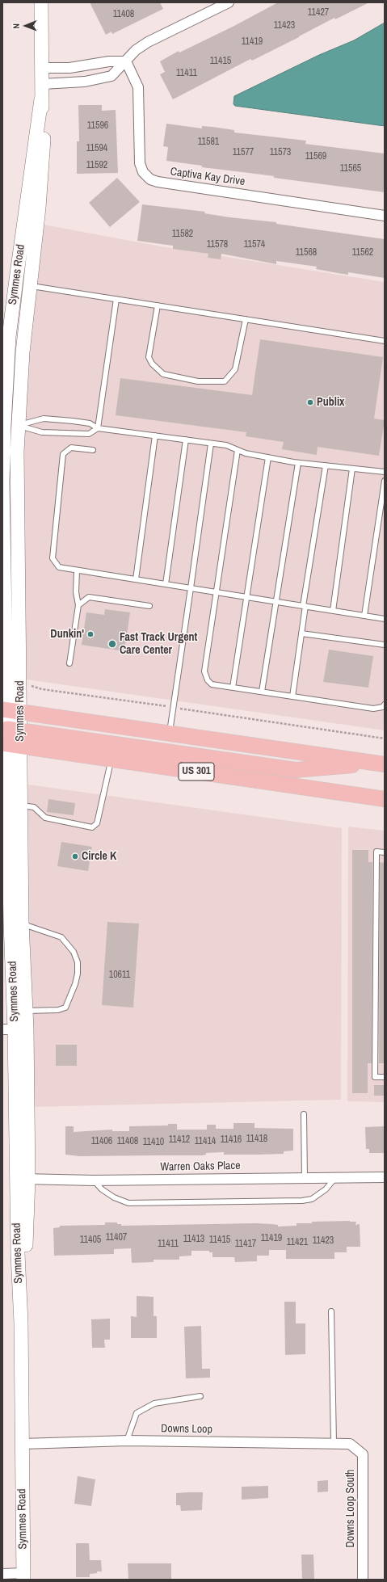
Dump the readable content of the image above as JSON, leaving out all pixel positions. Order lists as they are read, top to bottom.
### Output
{
  "streets": {
    "main road": ["US 301"],
    "street": [
      "Captiva Kay Drive",
      "Symmes Road",
      "Warren Oaks Place",
      "Downs Loop",
      "Downs Loop South"
    ]
  },
  "crossings": [
    ["Symmes Road", "US 301"],
    ["Symmes Road", "Warren Oaks Place"],
    ["Symmes Road", "Downs Loop"],
    ["Downs Loop", "Downs Loop South"]
  ],
  "places": [
    "Publix",
    "Dunkin'",
    "Fast Track Urgent Care Center",
    "Circle K"
  ],
  "house_numbers": [
    "11427",
    "11408",
    "11423",
    "11419",
    "11415",
    "11411",
    "11596",
    "11581",
    "11594",
    "11577",
    "11573",
    "11569",
    "11592",
    "11565",
    "11582",
    "11578",
    "11574",
    "11568",
    "11562",
    "10611",
    "11418",
    "11412",
    "11416",
    "11406",
    "11408",
    "11414",
    "11410",
    "11407",
    "11419",
    "11413",
    "11405",
    "11415",
    "11423",
    "11421",
    "11411",
    "11417"
  ],
  "north": "left"
}
